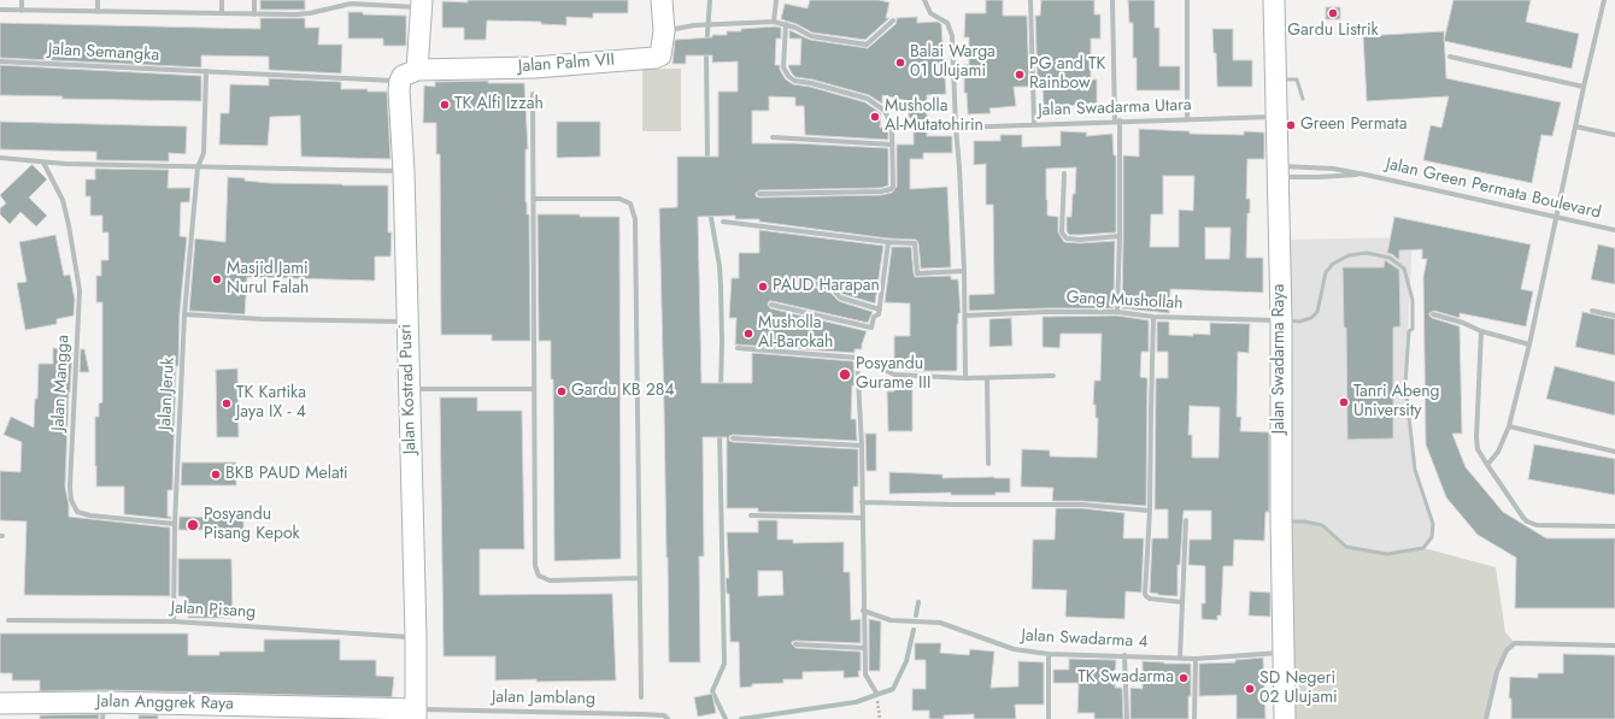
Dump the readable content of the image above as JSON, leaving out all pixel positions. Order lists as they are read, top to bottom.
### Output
{
  "streets": {
    "street": [
      "Jalan Semangka",
      "Jalan Palm VII",
      "Jalan Swadarma Utara",
      "Jalan Green Permata Boulevard",
      "Gang Mushollah",
      "Jalan Swadarma Raya",
      "Jalan Mangga",
      "Jalan Kostrad Pusri",
      "Jalan Jeruk",
      "Jalan Pisang",
      "Jalan Swadarma 4",
      "Jalan Jamblang",
      "Jalan Anggrek Raya"
    ]
  },
  "crossings": [
    ["Jalan Semangka", "Jalan Kostrad Pusri"],
    ["Jalan Swadarma Utara", "Jalan Swadarma Raya"],
    ["Jalan Green Permata Boulevard", "Jalan Swadarma Raya"],
    ["Gang Mushollah", "Jalan Swadarma Raya"],
    ["Jalan Swadarma Raya", "Jalan Swadarma 4"],
    ["Jalan Mangga", "Jalan Jeruk"],
    ["Jalan Kostrad Pusri", "Jalan Pisang"],
    ["Jalan Kostrad Pusri", "Jalan Jamblang"],
    ["Jalan Kostrad Pusri", "Jalan Anggrek Raya"],
    ["Jalan Jeruk", "Jalan Pisang"],
    ["Jalan Jamblang", "Jalan Anggrek Raya"]
  ],
  "places": [
    "Gardu Listrik",
    "Balai Warga 01 Ulujami",
    "PG and TK Rainbow",
    "TK Alfi Izzah",
    "Musholla Al-Mutatohirin",
    "Green Permata",
    "Masjid Jami Nurul Falah",
    "PAUD Harapan",
    "Musholla Al-Barokah",
    "Posyandu Gurame III",
    "Gardu KB 284",
    "Tanri Abeng University",
    "TK Kartika Jaya IX - 4",
    "BKB PAUD Melati",
    "Posyandu Pisang Kepok",
    "TK Swadarma",
    "SD Negeri 02 Ulujami"
  ]
}
